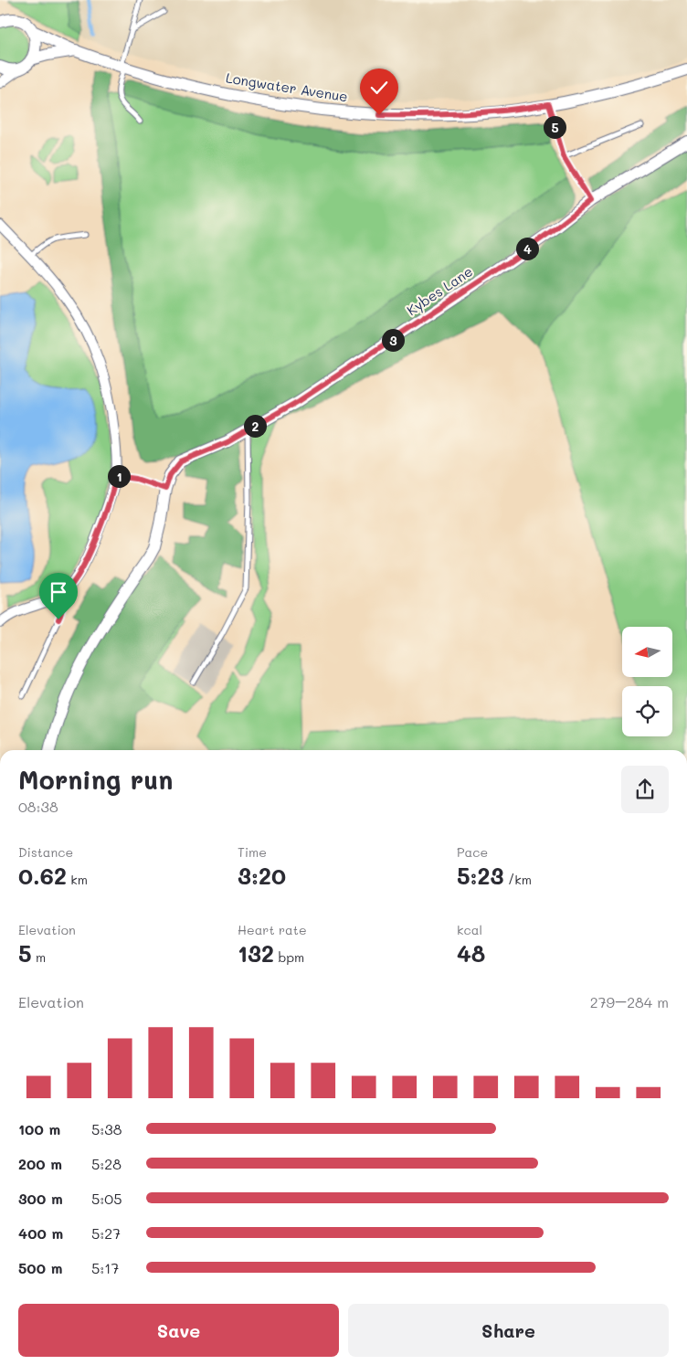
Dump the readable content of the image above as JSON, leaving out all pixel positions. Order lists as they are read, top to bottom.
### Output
{
  "streets": {
    "street": ["Longwater Avenue", "Kybes Lane"]
  },
  "north": "left",
  "page": {
    "pins": [
      "5",
      "4",
      "3",
      "2",
      "1"
    ],
    "heading": ["Morning run", "08:38"],
    "stats": [
      ["Distance", "0.62 km"],
      ["Time", "3:20"],
      ["Pace", "5:23 /km"],
      ["Elevation", "5 m"],
      ["Heart rate", "132 bpm"],
      ["kcal", "48"]
    ],
    "chart": ["Elevation", "279–284 m"],
    "list": [
      {
        "name": "100 m",
        "note": "5:38"
      },
      {
        "name": "200 m",
        "note": "5:28"
      },
      {
        "name": "300 m",
        "note": "5:05"
      },
      {
        "name": "400 m",
        "note": "5:27"
      },
      {
        "name": "500 m",
        "note": "5:17"
      }
    ],
    "buttons": ["Save", "Share"]
  }
}
